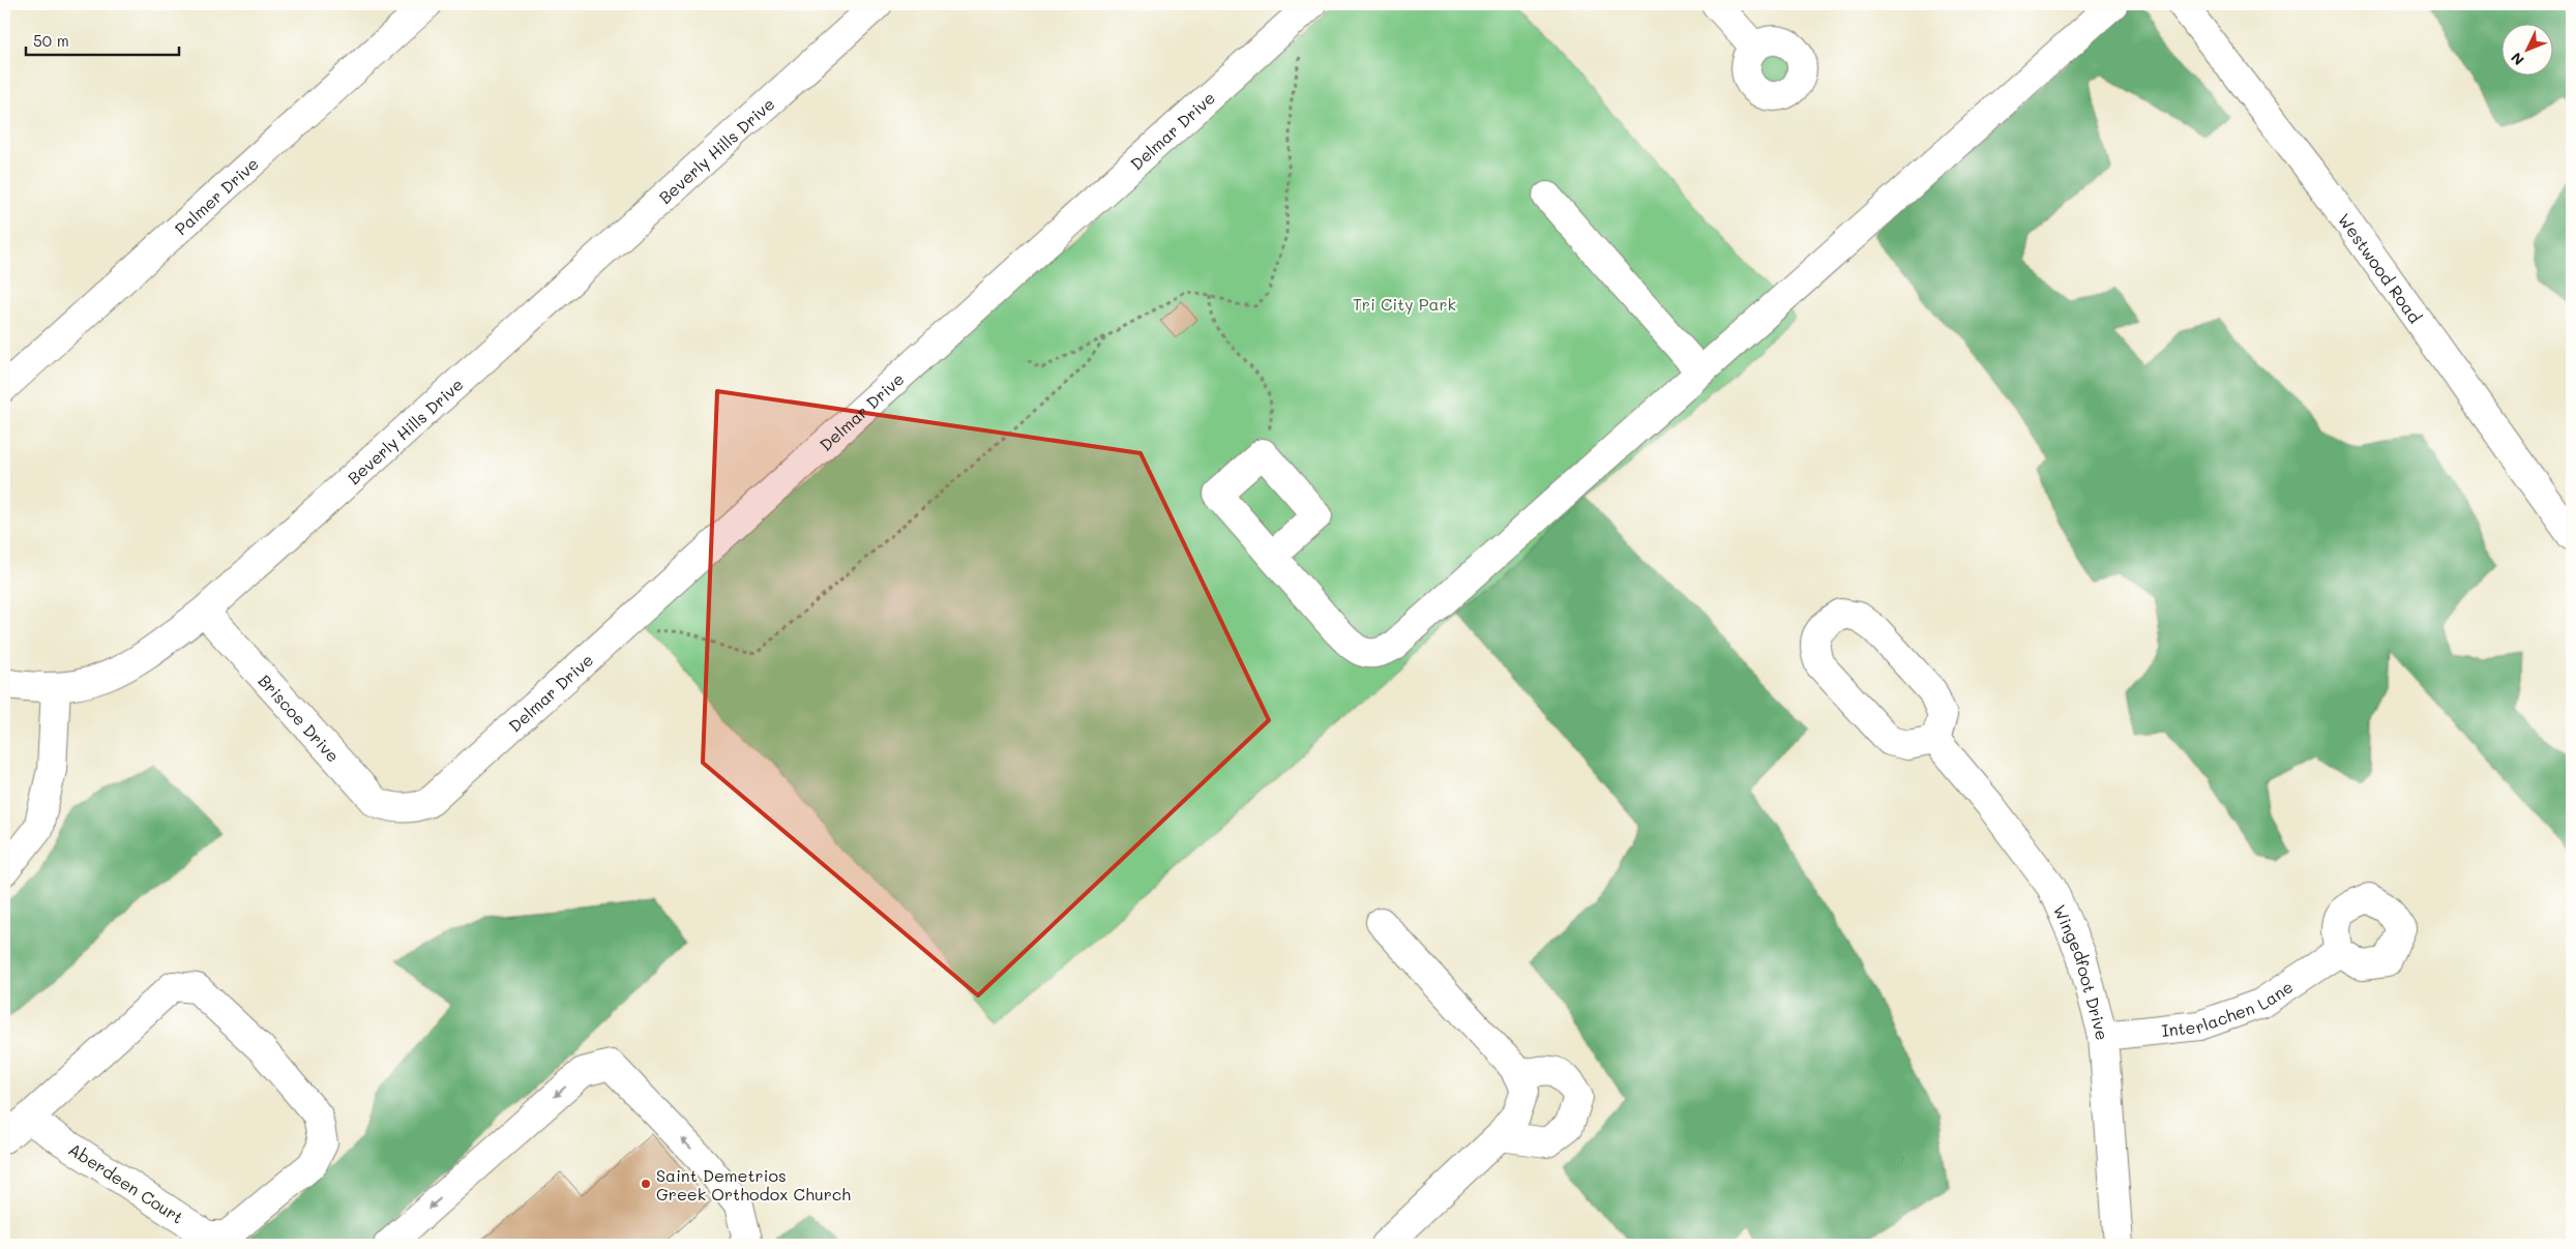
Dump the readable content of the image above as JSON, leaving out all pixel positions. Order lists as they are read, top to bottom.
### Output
{
  "streets": {
    "street": [
      "Delmar Drive",
      "Beverly Hills Drive",
      "Palmer Drive",
      "Westwood Road",
      "Briscoe Drive",
      "Wingedfoot Drive",
      "Interlachen Lane",
      "Aberdeen Court"
    ]
  },
  "crossings": [
    ["Delmar Drive", "Briscoe Drive"],
    ["Beverly Hills Drive", "Briscoe Drive"],
    ["Wingedfoot Drive", "Interlachen Lane"]
  ],
  "parks": ["Tri City Park"],
  "places": ["Saint Demetrios Greek Orthodox Church"],
  "scale_bar": "50 m",
  "north": "bottom left"
}
